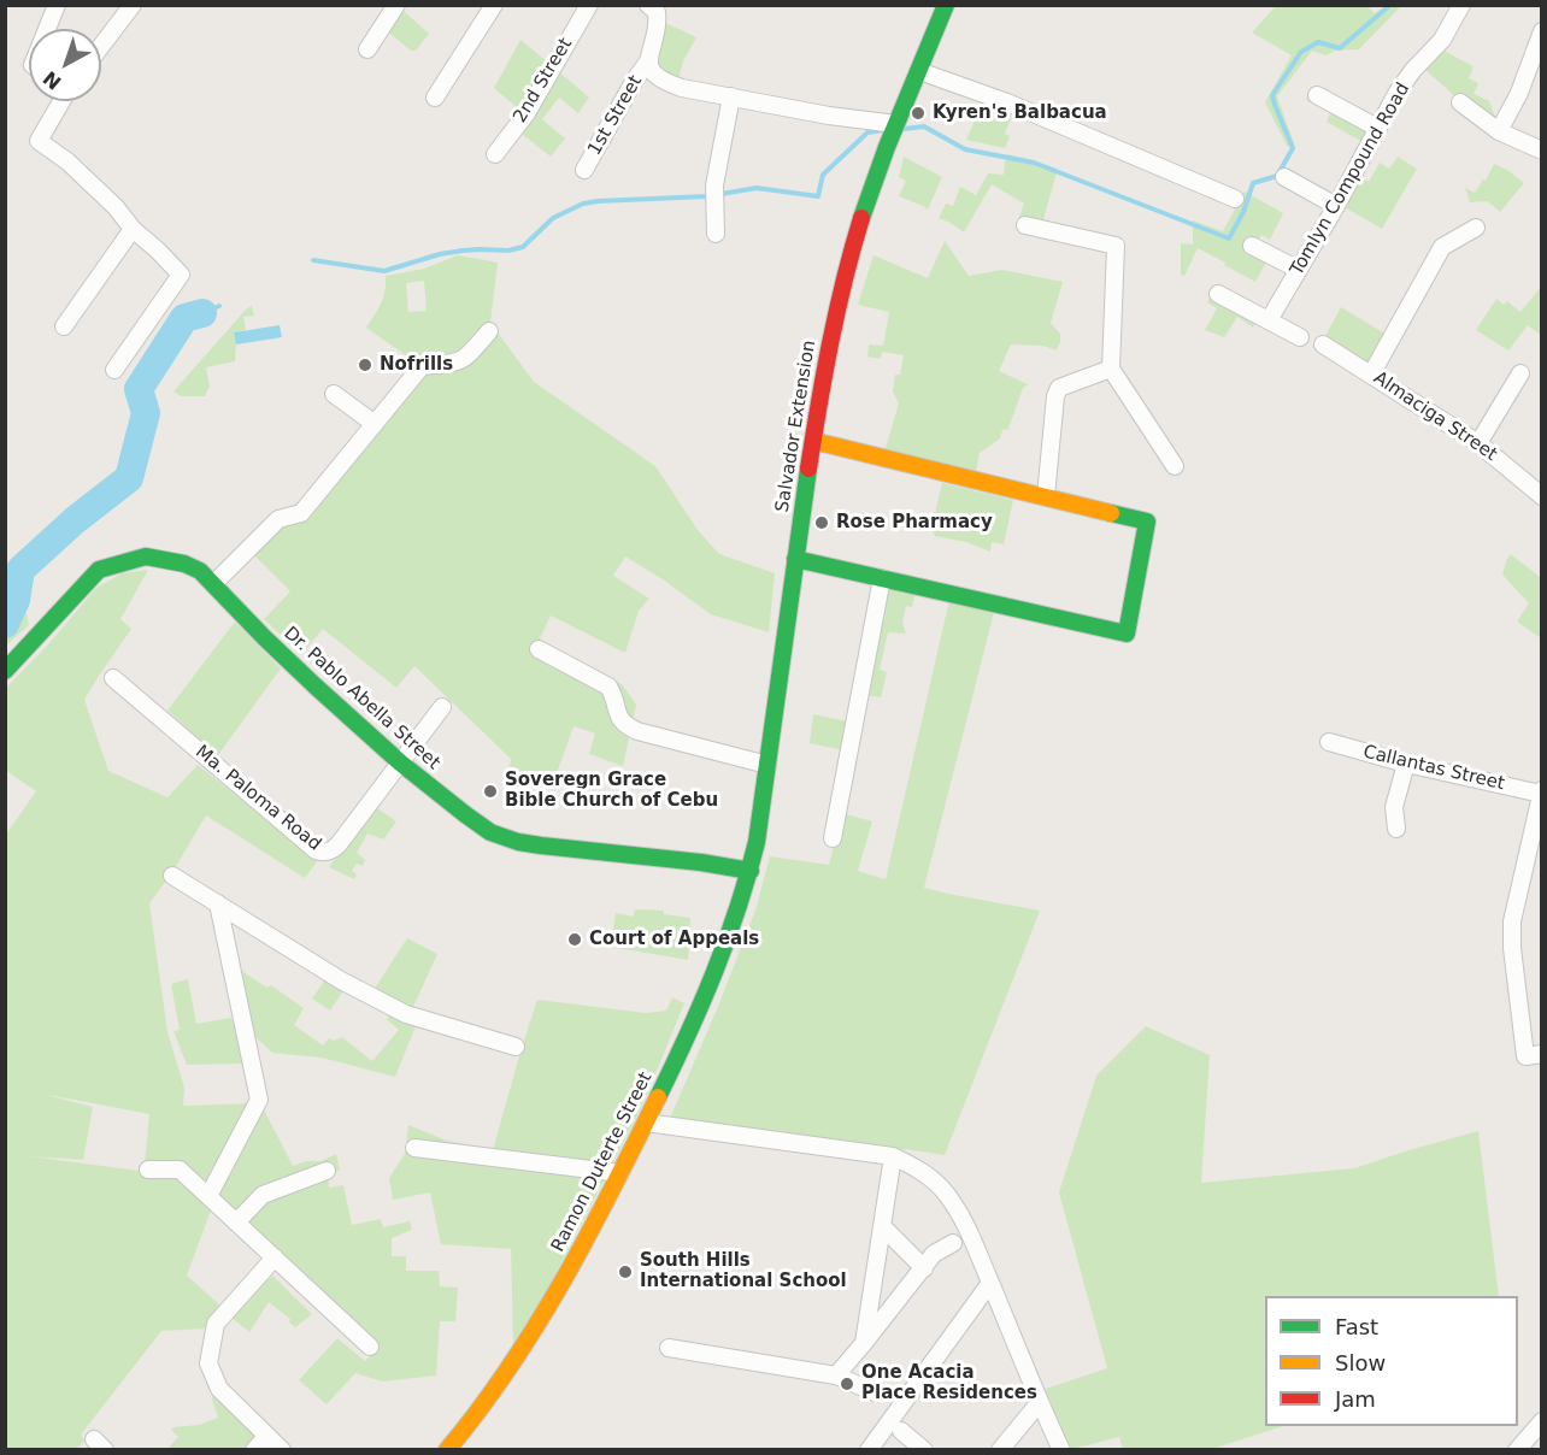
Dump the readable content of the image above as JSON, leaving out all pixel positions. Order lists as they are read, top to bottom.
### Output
{
  "streets": {
    "street": [
      "2nd Street",
      "1st Street",
      "Tomlyn Compound Road",
      "Almaciga Street",
      "Salvador Extension",
      "Dr. Pablo Abella Street",
      "Callantas Street",
      "Ma. Paloma Road",
      "Ramon Duterte Street"
    ]
  },
  "crossings": [
    ["Salvador Extension", "Dr. Pablo Abella Street"],
    ["Salvador Extension", "Ramon Duterte Street"],
    ["Dr. Pablo Abella Street", "Ma. Paloma Road"],
    ["Dr. Pablo Abella Street", "Ramon Duterte Street"]
  ],
  "places": [
    "Kyren's Balbacua",
    "Nofrills",
    "Rose Pharmacy",
    "Soveregn Grace Bible Church of Cebu",
    "Court of Appeals",
    "South Hills International School",
    "One Acacia Place Residences"
  ],
  "legend": ["Fast", "Slow", "Jam"],
  "north": "bottom left"
}
